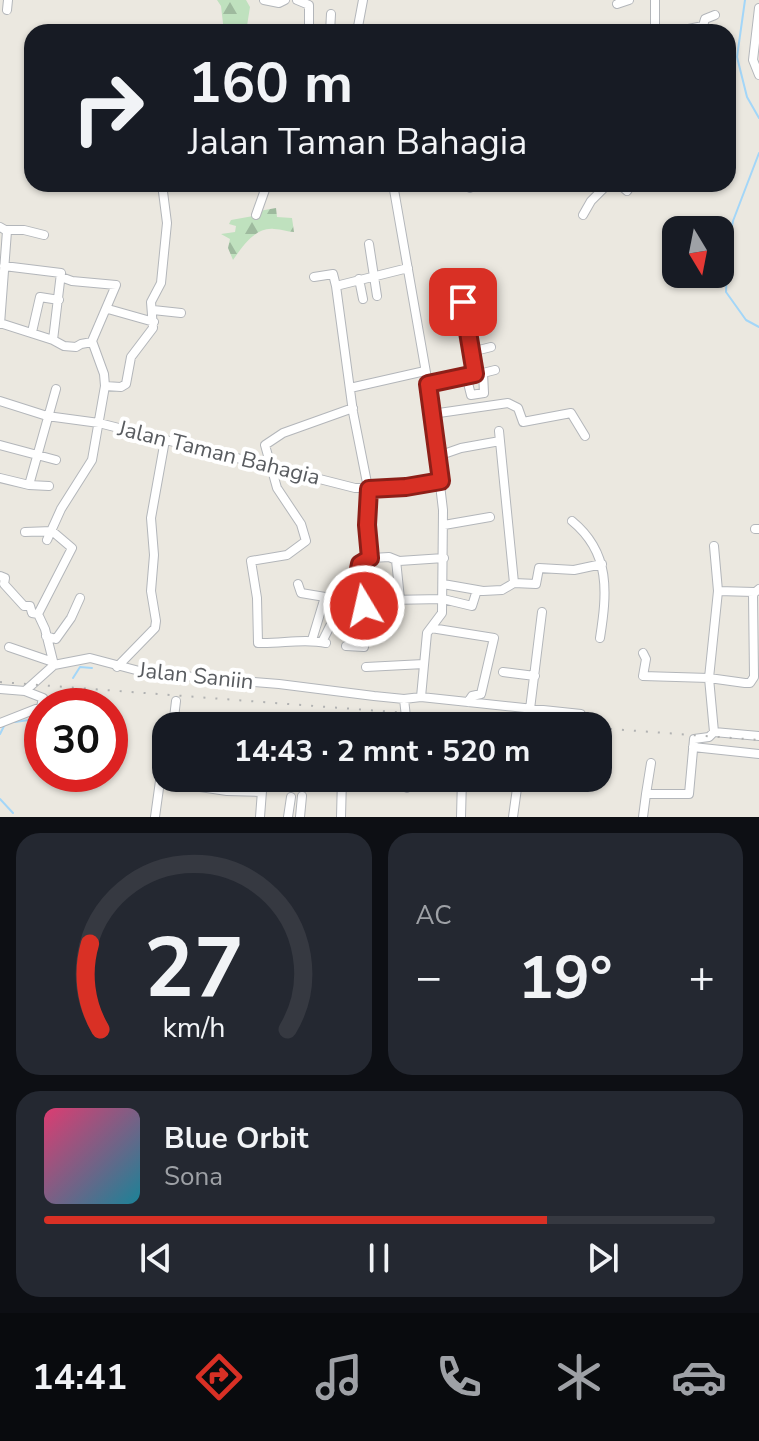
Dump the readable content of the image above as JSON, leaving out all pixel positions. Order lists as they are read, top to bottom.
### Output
{
  "streets": {
    "street": ["Jalan Taman Bahagia", "Jalan Saniin"]
  },
  "north": "bottom",
  "page": {
    "turn": ["160 m", "Jalan Taman Bahagia"],
    "limit": "30",
    "trip": "14:43 · 2 mnt · 520 m",
    "tile": "AC",
    "heat": ["−", "19°", "+"],
    "song": ["Blue Orbit", "Sona"],
    "tabs": "14:41",
    "gauge": ["27", "km/h"]
  }
}
